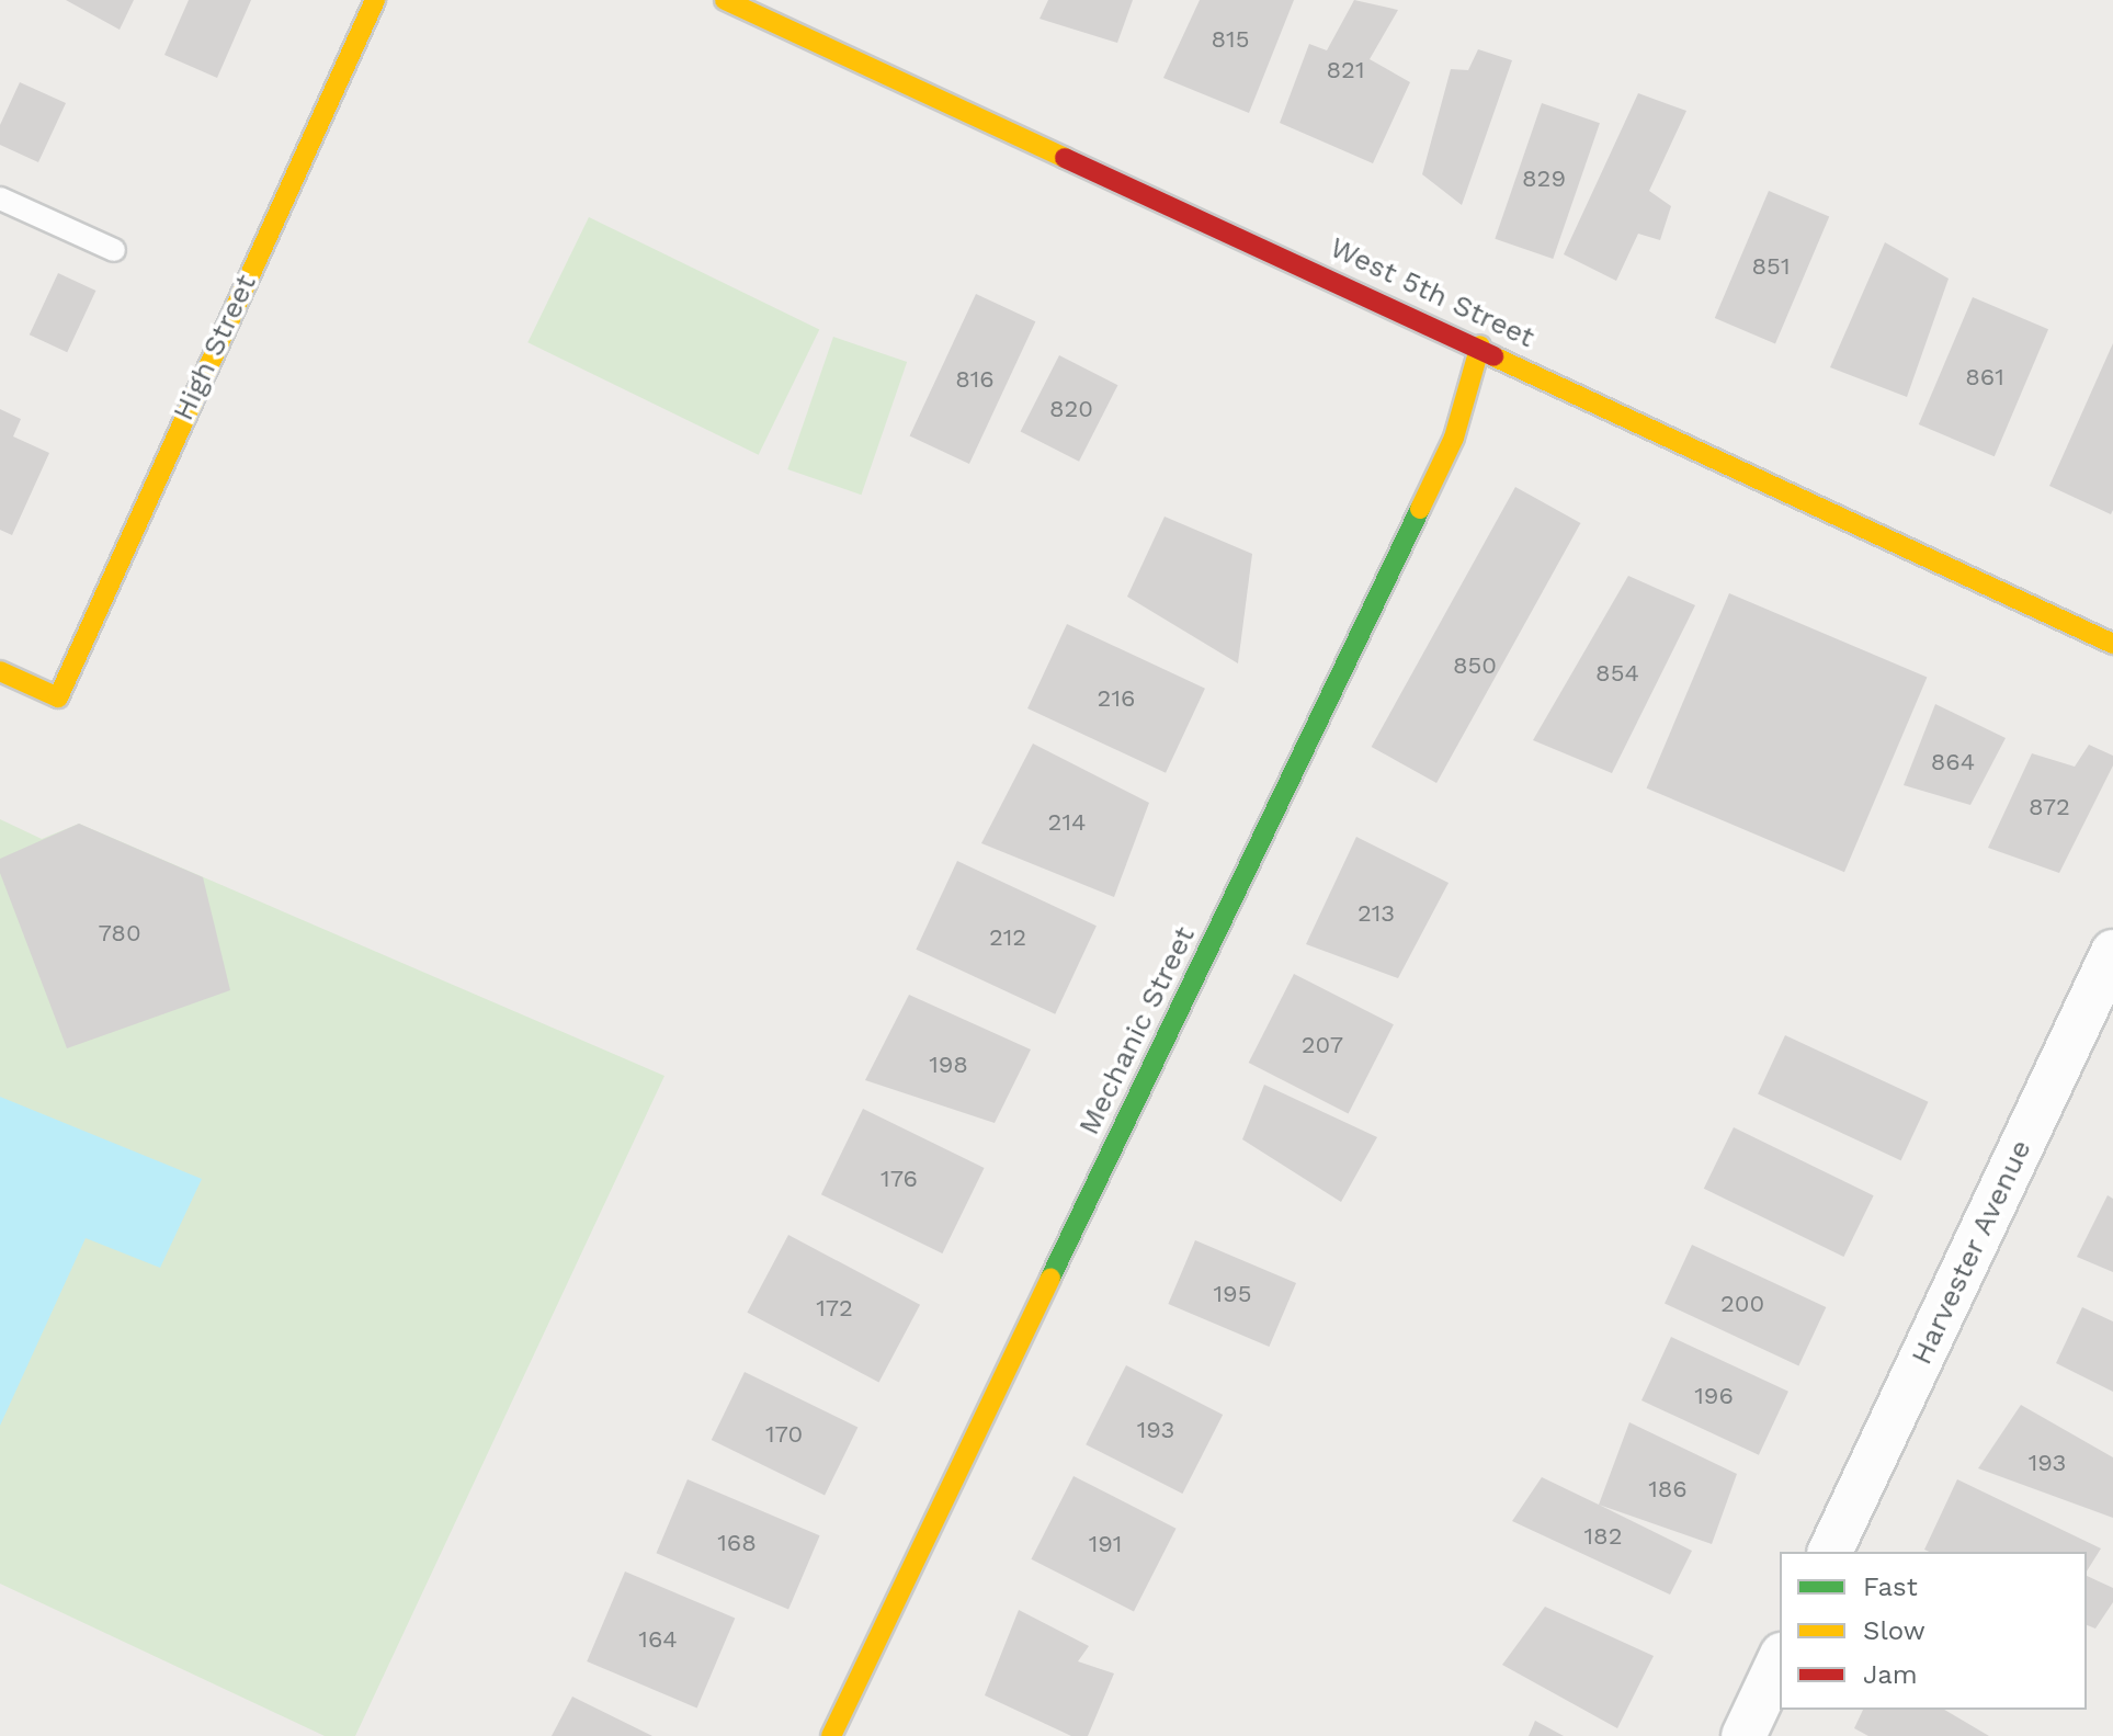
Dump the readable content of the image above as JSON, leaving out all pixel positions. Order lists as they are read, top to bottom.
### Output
{
  "streets": {
    "street": [
      "West 5th Street",
      "High Street",
      "Mechanic Street",
      "Harvester Avenue"
    ]
  },
  "crossings": [
    ["West 5th Street", "Mechanic Street"]
  ],
  "house_numbers": [
    "815",
    "821",
    "829",
    "851",
    "861",
    "816",
    "820",
    "850",
    "854",
    "216",
    "864",
    "872",
    "214",
    "213",
    "780",
    "212",
    "207",
    "198",
    "176",
    "195",
    "200",
    "172",
    "196",
    "193",
    "170",
    "193",
    "186",
    "182",
    "168",
    "191",
    "164"
  ],
  "legend": ["Fast", "Slow", "Jam"]
}
